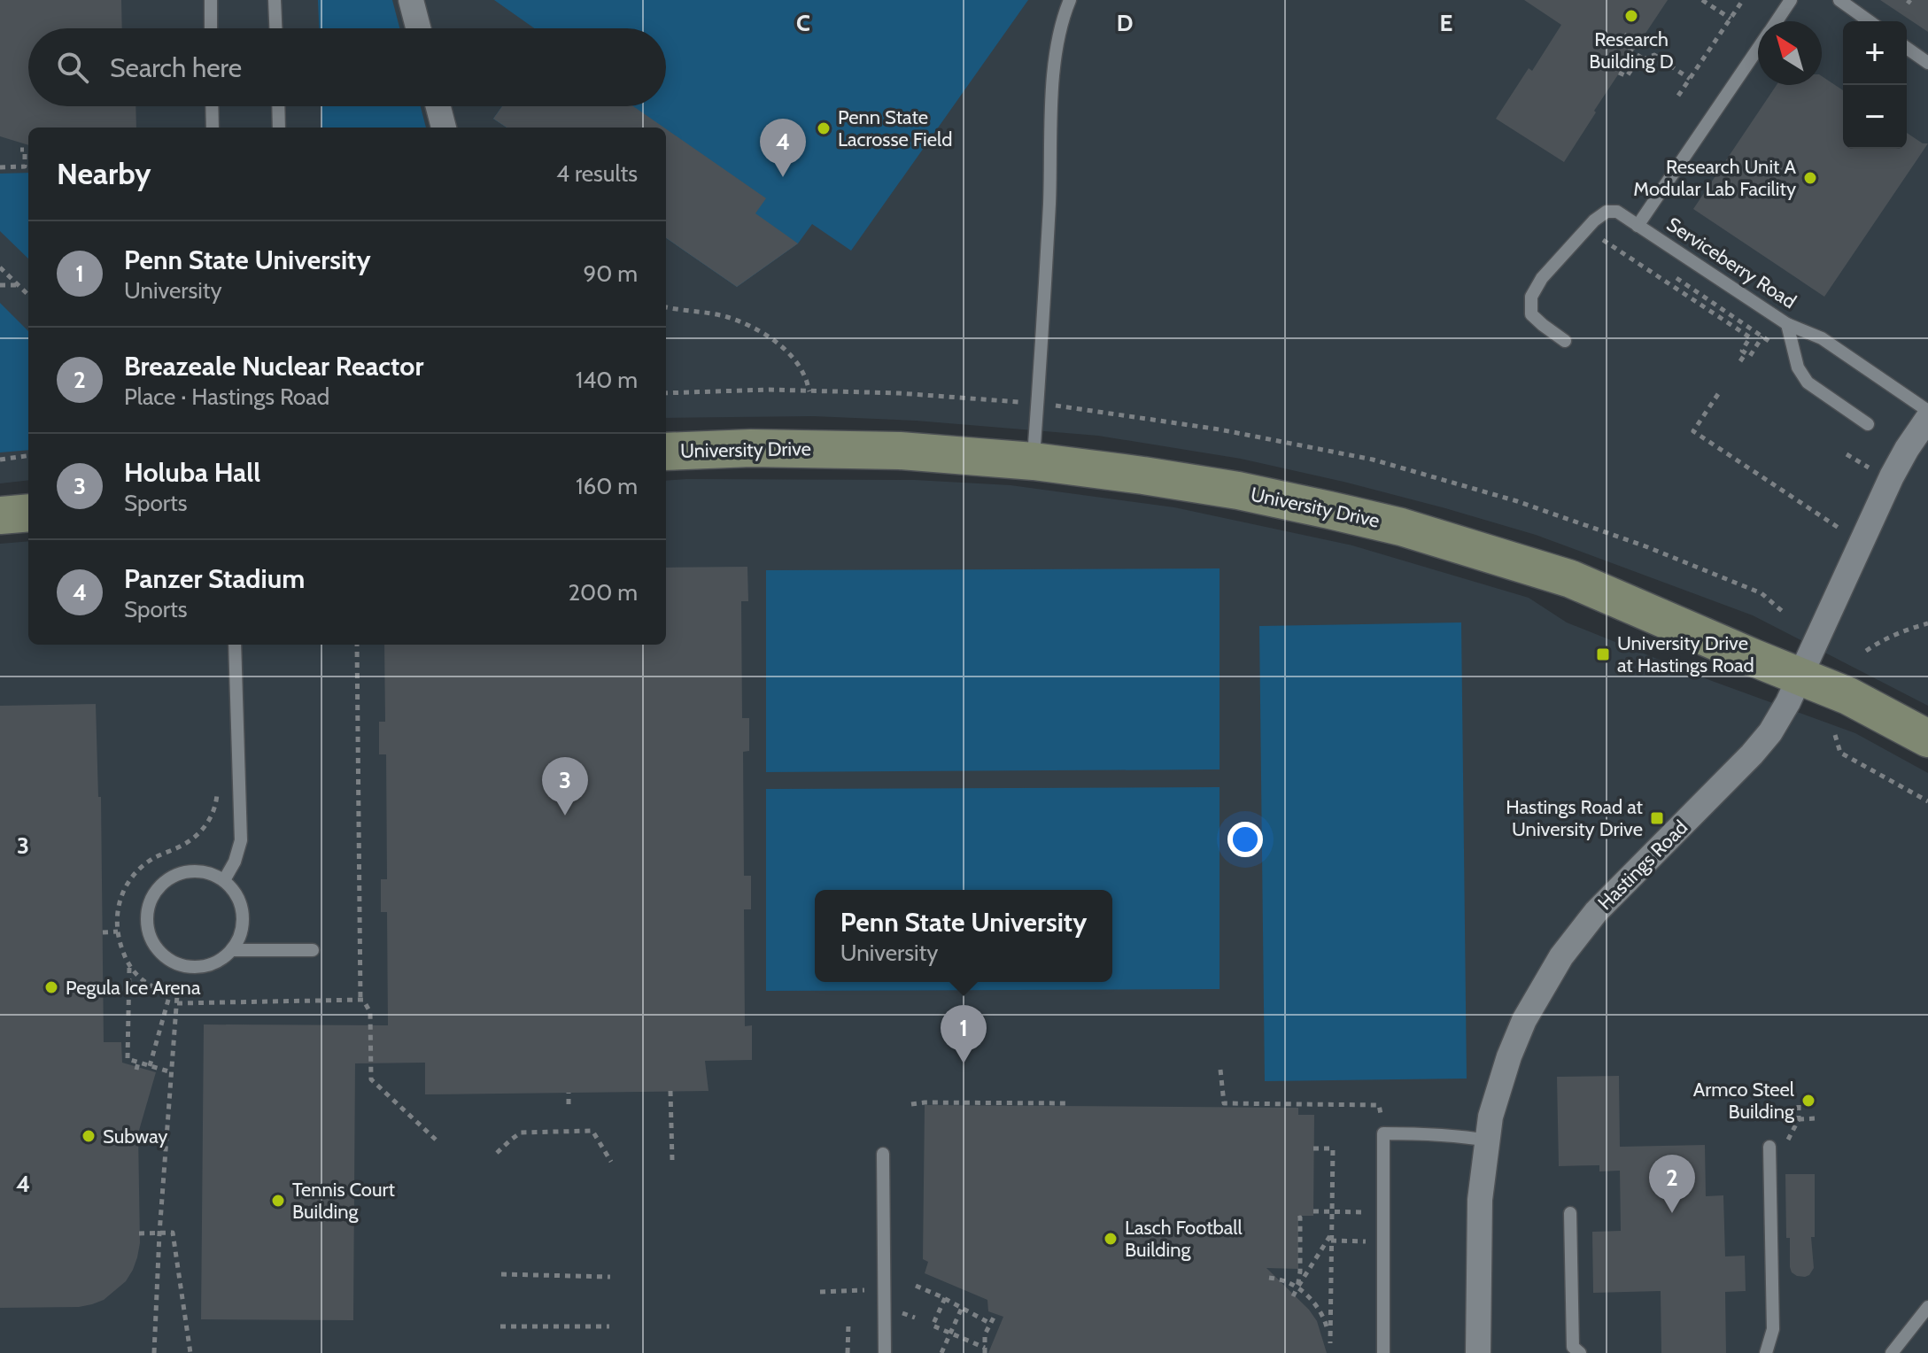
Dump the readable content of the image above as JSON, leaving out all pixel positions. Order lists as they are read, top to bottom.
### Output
{
  "streets": {
    "main road": ["University Drive"],
    "street": ["Hastings Road"],
    "lane": ["Serviceberry Road"]
  },
  "crossings": [
    ["University Drive", "Hastings Road"]
  ],
  "places": {
    "other": [
      "Research Building D",
      "Penn State Lacrosse Field",
      "Research Unit A Modular Lab Facility",
      "Pegula Ice Arena",
      "Armco Steel Building",
      "Subway",
      "Tennis Court Building",
      "Lasch Football Building"
    ],
    "transit": ["University Drive at Hastings Road", "Hastings Road at University Drive"]
  },
  "north": "top left",
  "page": {
    "map_buttons": ["+", "−"],
    "search": "Search here",
    "pins": [
      "4",
      "3",
      "1",
      "2"
    ],
    "heading": ["Nearby", "4 results"],
    "list": [
      {
        "mark": "1",
        "name": "Penn State University",
        "note": "University",
        "value": "90 m"
      },
      {
        "mark": "2",
        "name": "Breazeale Nuclear Reactor",
        "note": "Place · Hastings Road",
        "value": "140 m"
      },
      {
        "mark": "3",
        "name": "Holuba Hall",
        "note": "Sports",
        "value": "160 m"
      },
      {
        "mark": "4",
        "name": "Panzer Stadium",
        "note": "Sports",
        "value": "200 m"
      }
    ],
    "popup": ["Penn State University", "University"]
  },
  "grid": {
    "columns": ["C", "D", "E"],
    "rows": ["3", "4"]
  }
}
